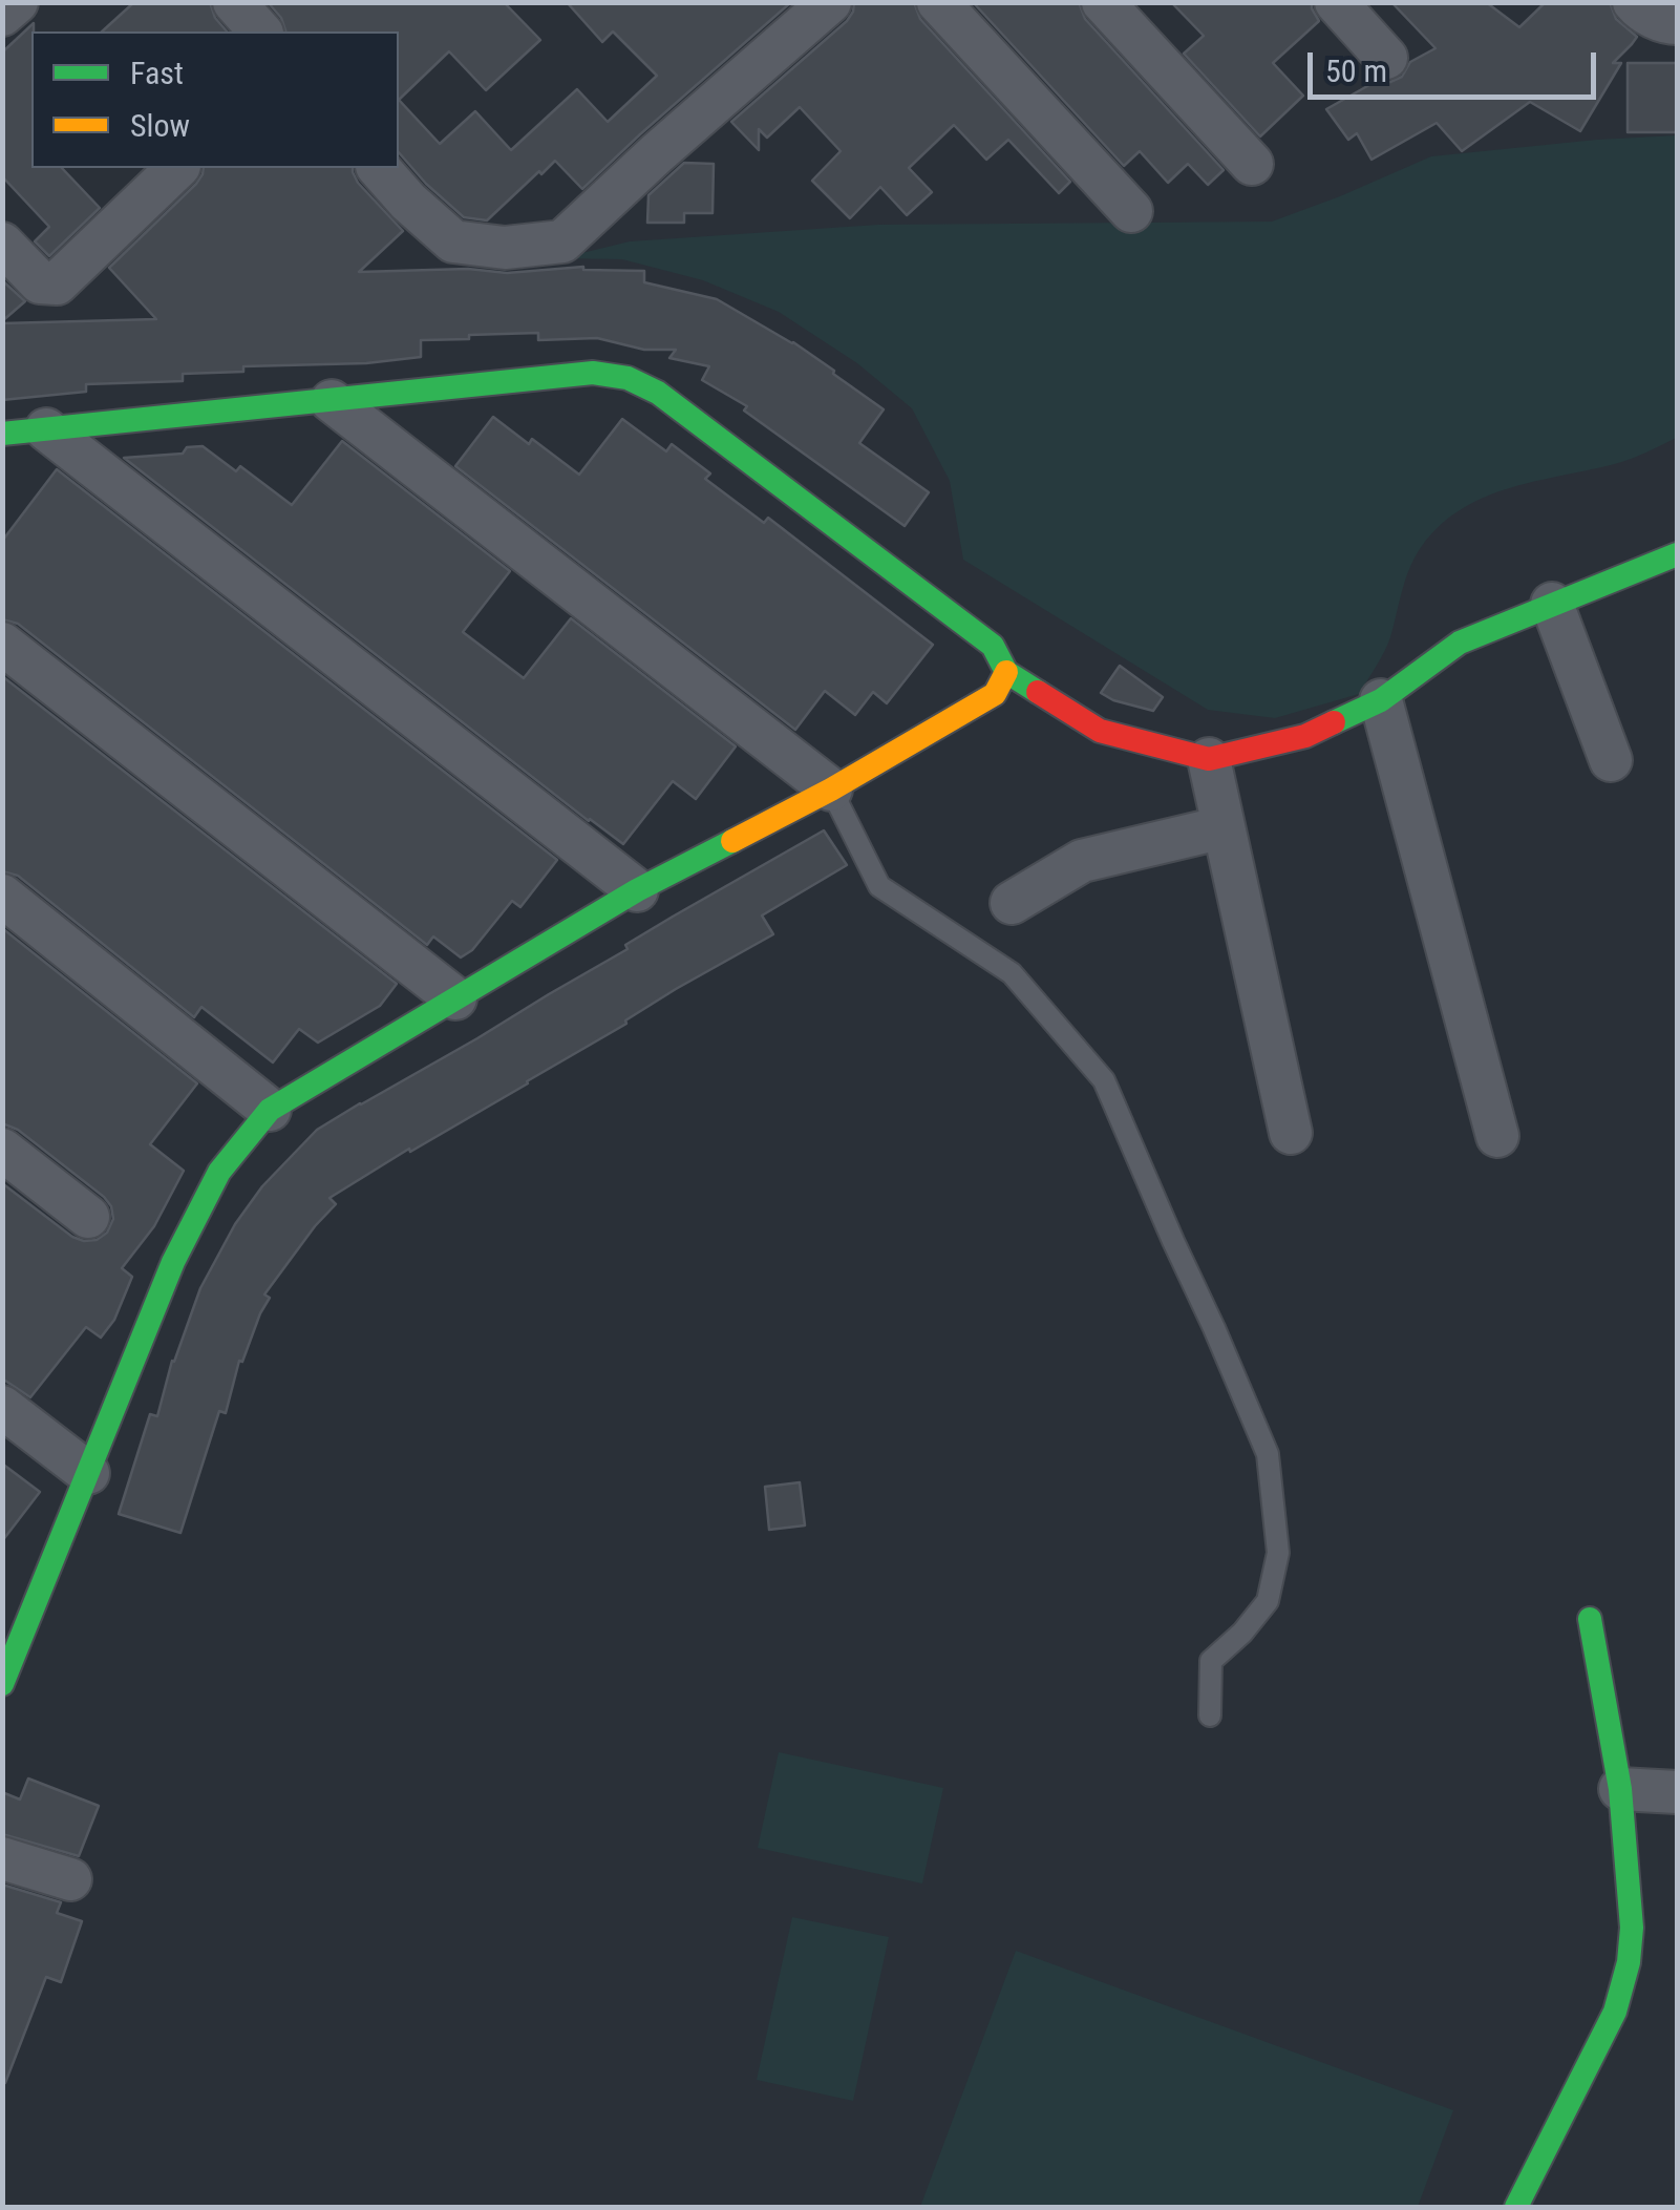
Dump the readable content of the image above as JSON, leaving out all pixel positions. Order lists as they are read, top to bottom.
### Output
{
  "legend": ["Fast", "Slow"],
  "scale_bar": "50 m"
}
